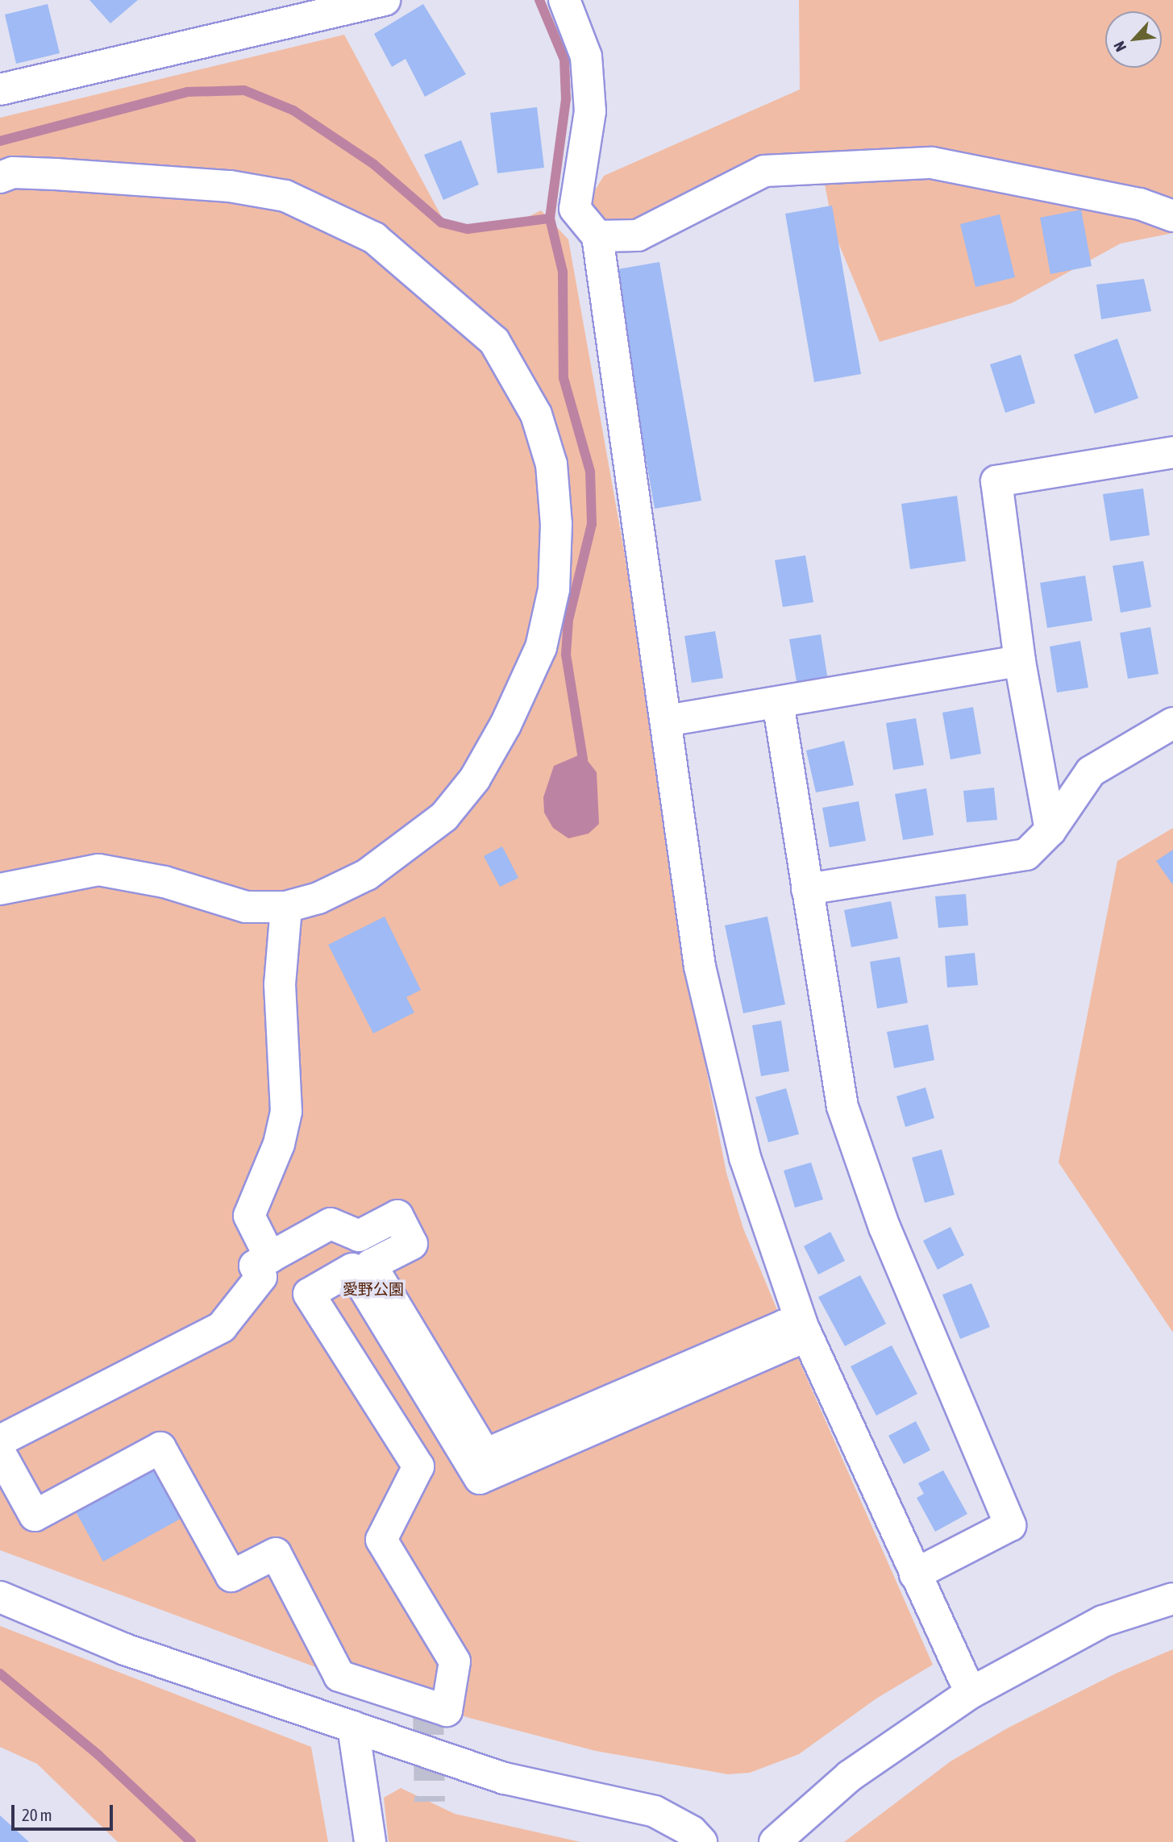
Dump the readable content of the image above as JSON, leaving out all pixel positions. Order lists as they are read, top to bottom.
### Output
{
  "parks": ["愛野公園"],
  "scale_bar": "20 m",
  "north": "bottom left"
}
